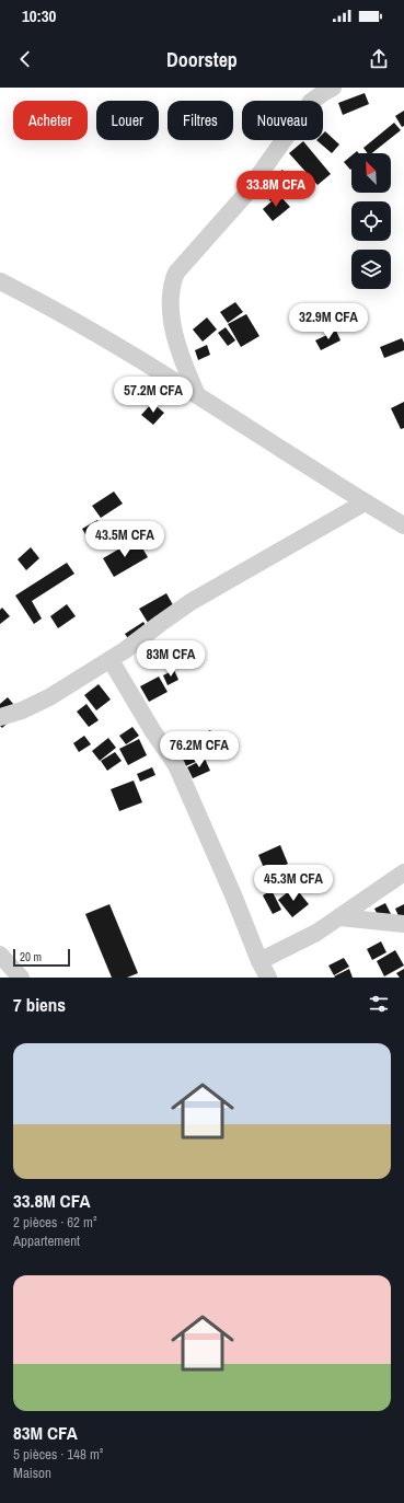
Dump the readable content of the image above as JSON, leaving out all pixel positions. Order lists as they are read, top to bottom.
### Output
{
  "scale_bar": "20 m",
  "north": "top left",
  "page": {
    "status": "10:30",
    "header": "Doorstep",
    "chip": [
      "Acheter",
      "Louer",
      "Filtres",
      "Nouveau"
    ],
    "price": [
      "33.8M CFA",
      "32.9M CFA",
      "57.2M CFA",
      "43.5M CFA",
      "83M CFA",
      "76.2M CFA",
      "45.3M CFA"
    ],
    "scale": "20 m",
    "heading": "7 biens",
    "list": [
      {
        "name": "33.8M CFA",
        "note": "2 pièces · 62 m² · Appartement"
      },
      {
        "name": "83M CFA",
        "note": "5 pièces · 148 m² · Maison"
      }
    ]
  }
}
